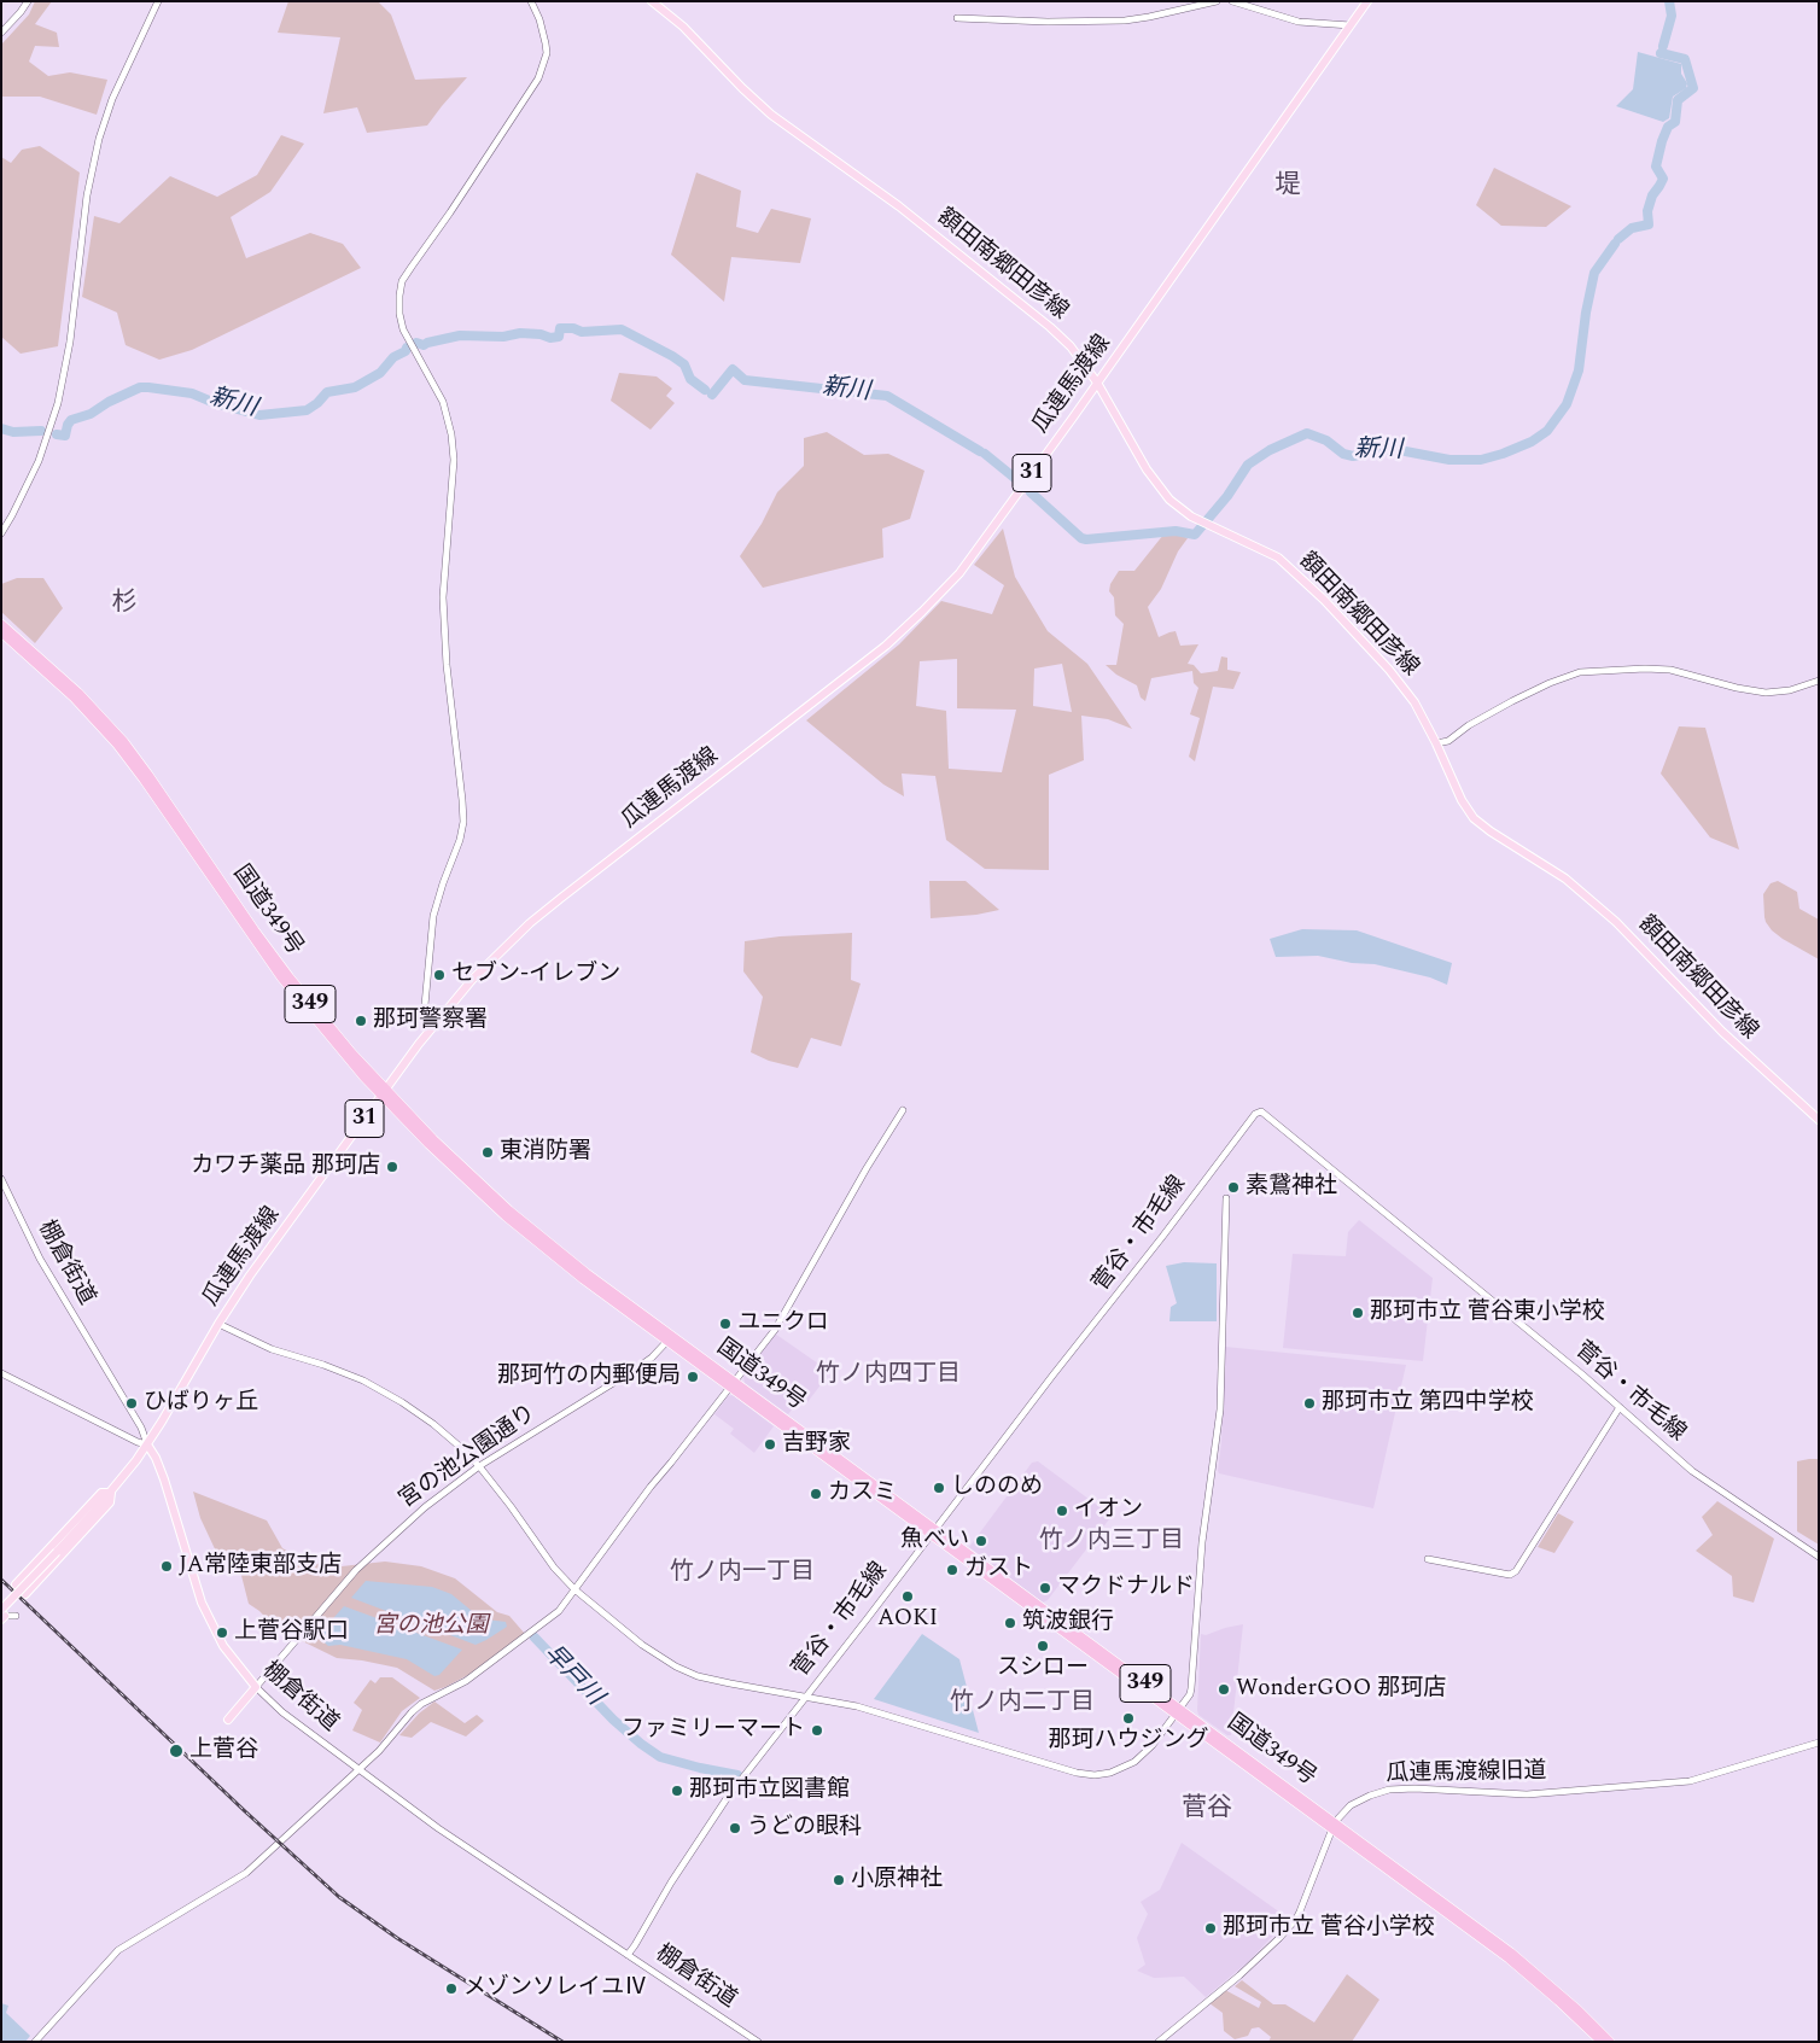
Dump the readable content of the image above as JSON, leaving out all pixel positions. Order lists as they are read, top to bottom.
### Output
{
  "streets": {
    "highway": ["国道349号", "349"],
    "main road": [
      "額田南郷田彦線",
      "瓜連馬渡線",
      "31",
      "棚倉街道"
    ],
    "street": ["菅谷・市毛線", "宮の池公園通り", "瓜連馬渡線旧道"]
  },
  "crossings": [
    ["額田南郷田彦線", "瓜連馬渡線"],
    ["瓜連馬渡線", "国道349号"],
    ["瓜連馬渡線", "棚倉街道"],
    ["国道349号", "菅谷・市毛線"],
    ["国道349号", "宮の池公園通り"],
    ["国道349号", "瓜連馬渡線旧道"],
    ["菅谷・市毛線", "棚倉街道"],
    ["棚倉街道", "宮の池公園通り"]
  ],
  "districts": [
    "堤",
    "杉",
    "竹ノ内四丁目",
    "竹ノ内三丁目",
    "竹ノ内一丁目",
    "竹ノ内二丁目",
    "菅谷"
  ],
  "water": ["新川", "早戸川"],
  "parks": ["宮の池公園"],
  "places": [
    "セブン-イレブン",
    "那珂警察署",
    "東消防署",
    "カワチ薬品 那珂店",
    "素鵞神社",
    "那珂市立 菅谷東小学校",
    "ユニクロ",
    "那珂竹の内郵便局",
    "ひばりヶ丘",
    "那珂市立 第四中学校",
    "吉野家",
    "しののめ",
    "カスミ",
    "イオン",
    "魚べい",
    "JA常陸東部支店",
    "ガスト",
    "マクドナルド",
    "AOKI",
    "筑波銀行",
    "上菅谷駅口",
    "スシロー",
    "WonderGOO 那珂店",
    "那珂ハウジング",
    "ファミリーマート",
    "上菅谷",
    "那珂市立図書館",
    "うどの眼科",
    "小原神社",
    "那珂市立 菅谷小学校",
    "メゾンソレイユⅣ"
  ]
}
